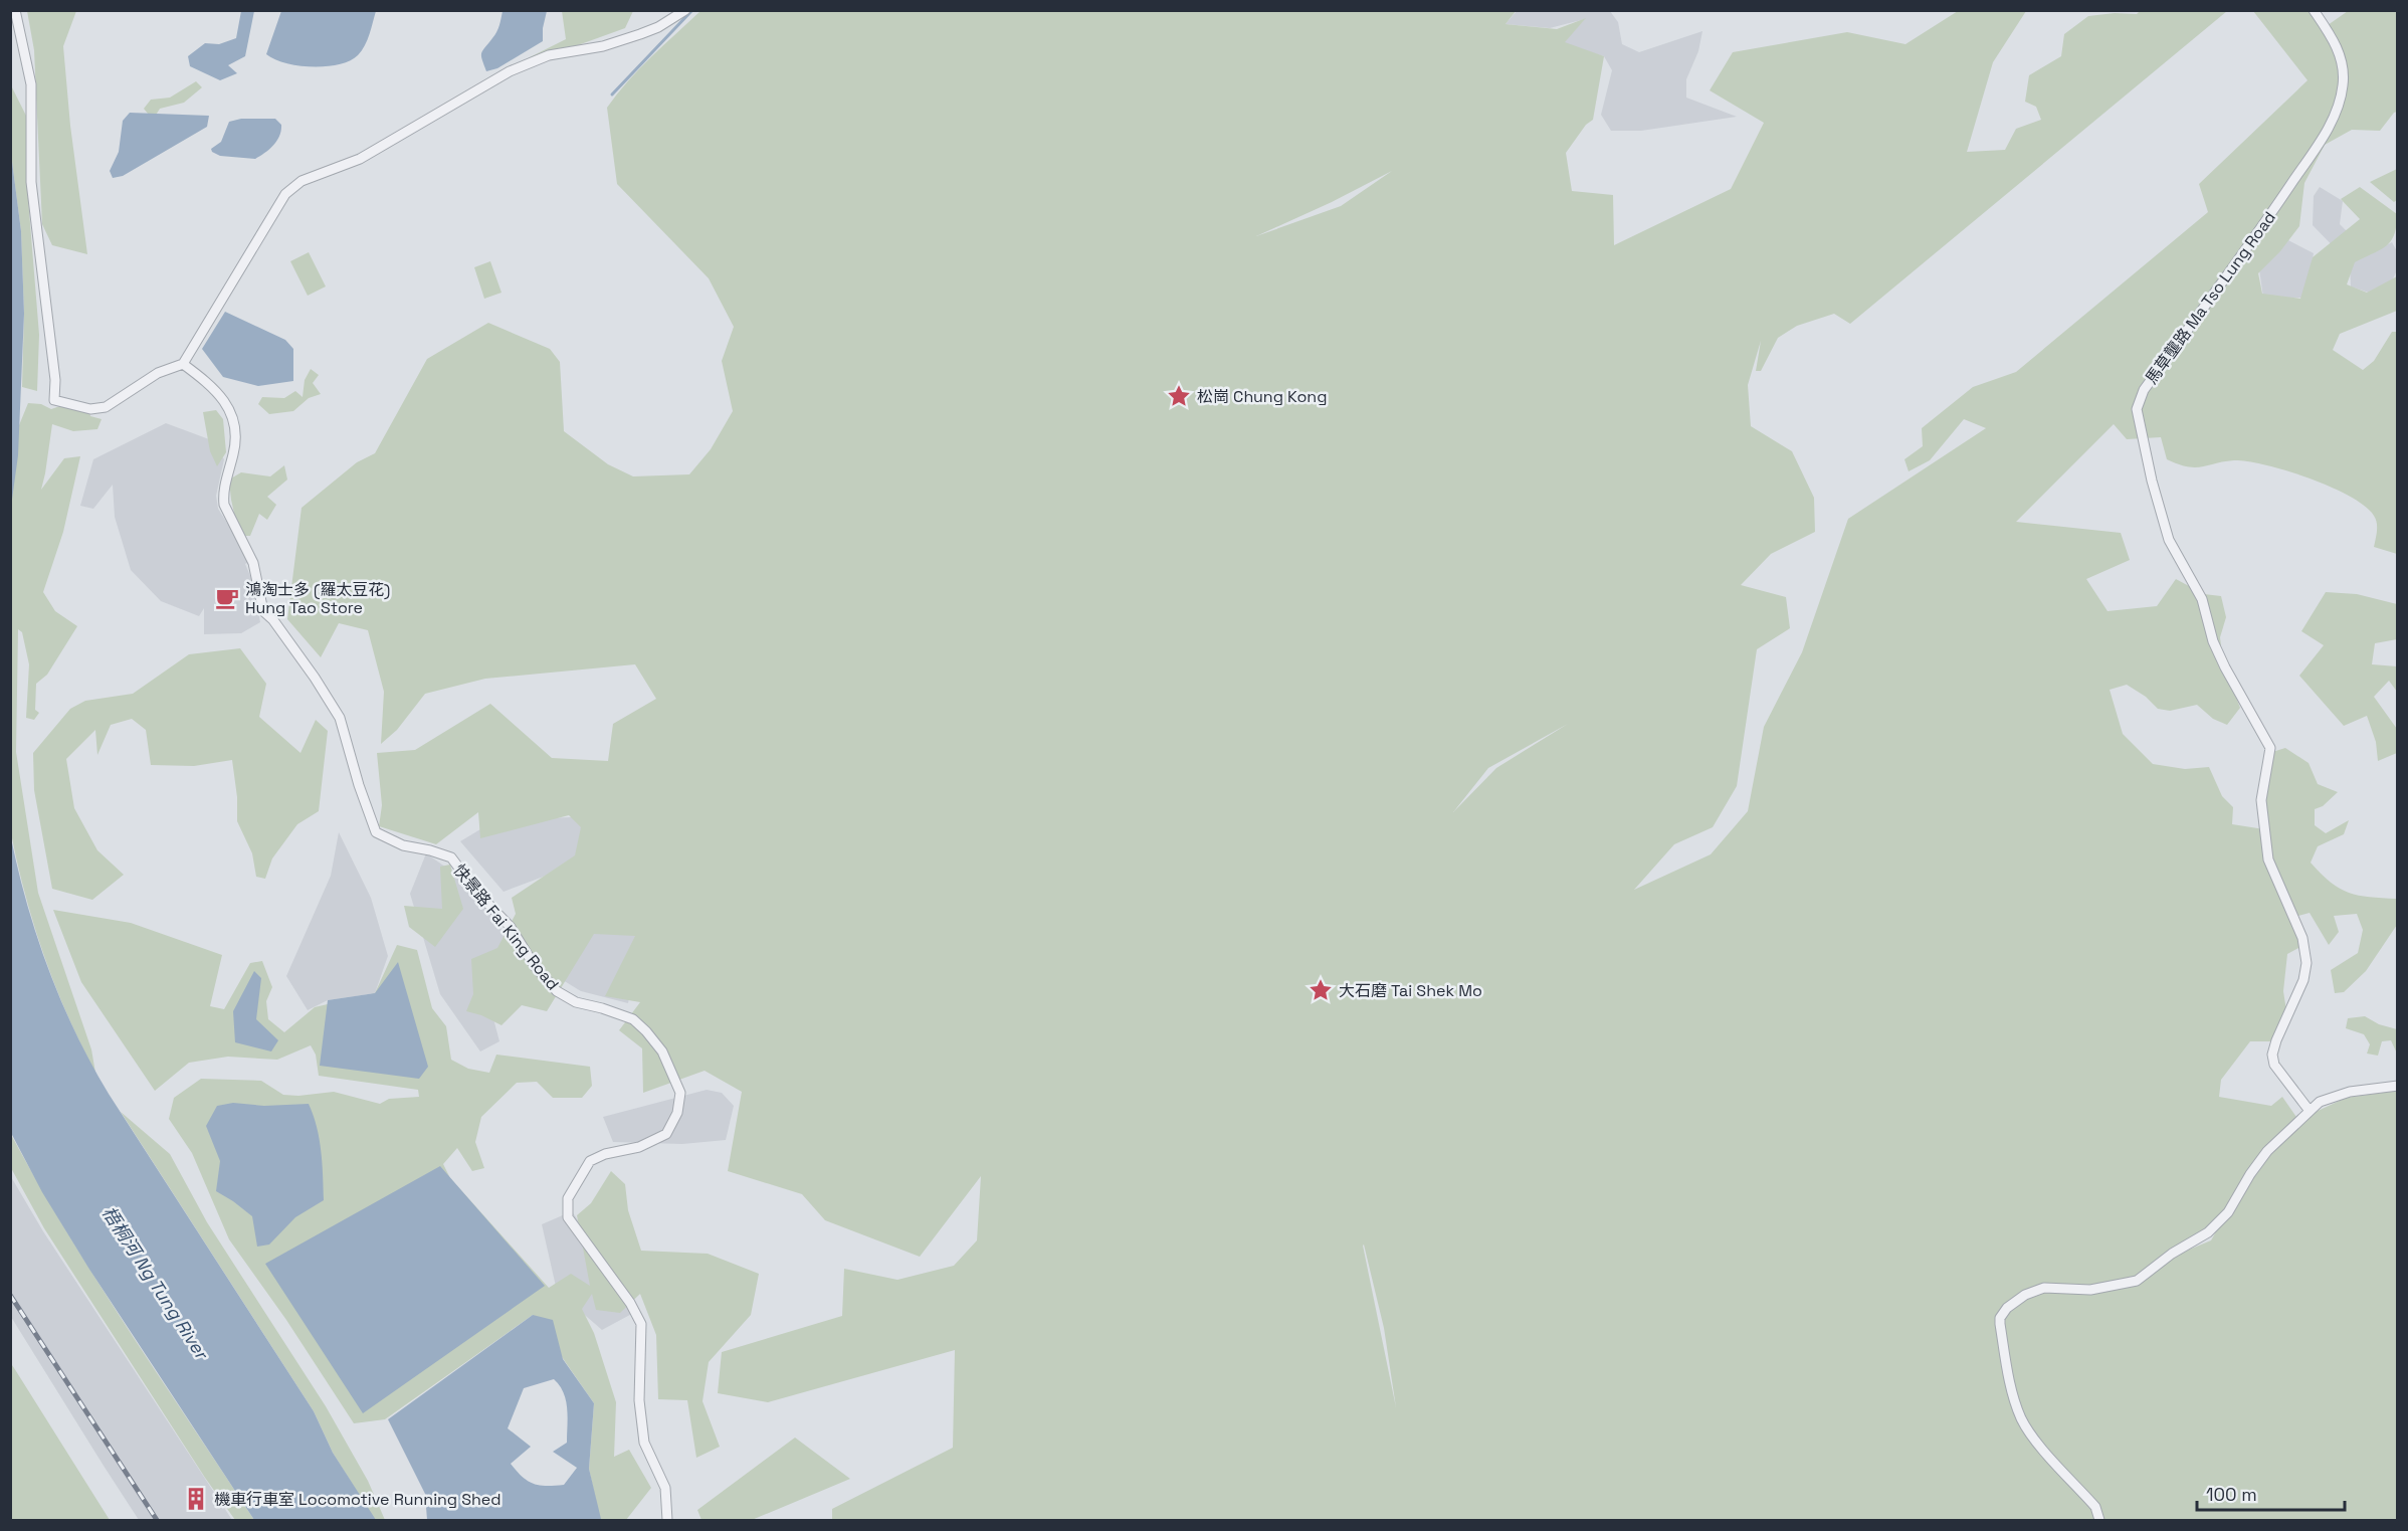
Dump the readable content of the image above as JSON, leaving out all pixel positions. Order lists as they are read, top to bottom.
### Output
{
  "streets": {
    "street": ["馬草壟路 Ma Tso Lung Road", "快景路 Fai King Road"]
  },
  "water": ["梧桐河 Ng Tung River"],
  "places": {
    "place": ["松崗 Chung Kong", "大石磨 Tai Shek Mo"],
    "cafe": ["鴻淘士多 (羅太豆花) Hung Tao Store"],
    "building": ["機車行車室 Locomotive Running Shed"]
  },
  "scale_bar": "100 m"
}
